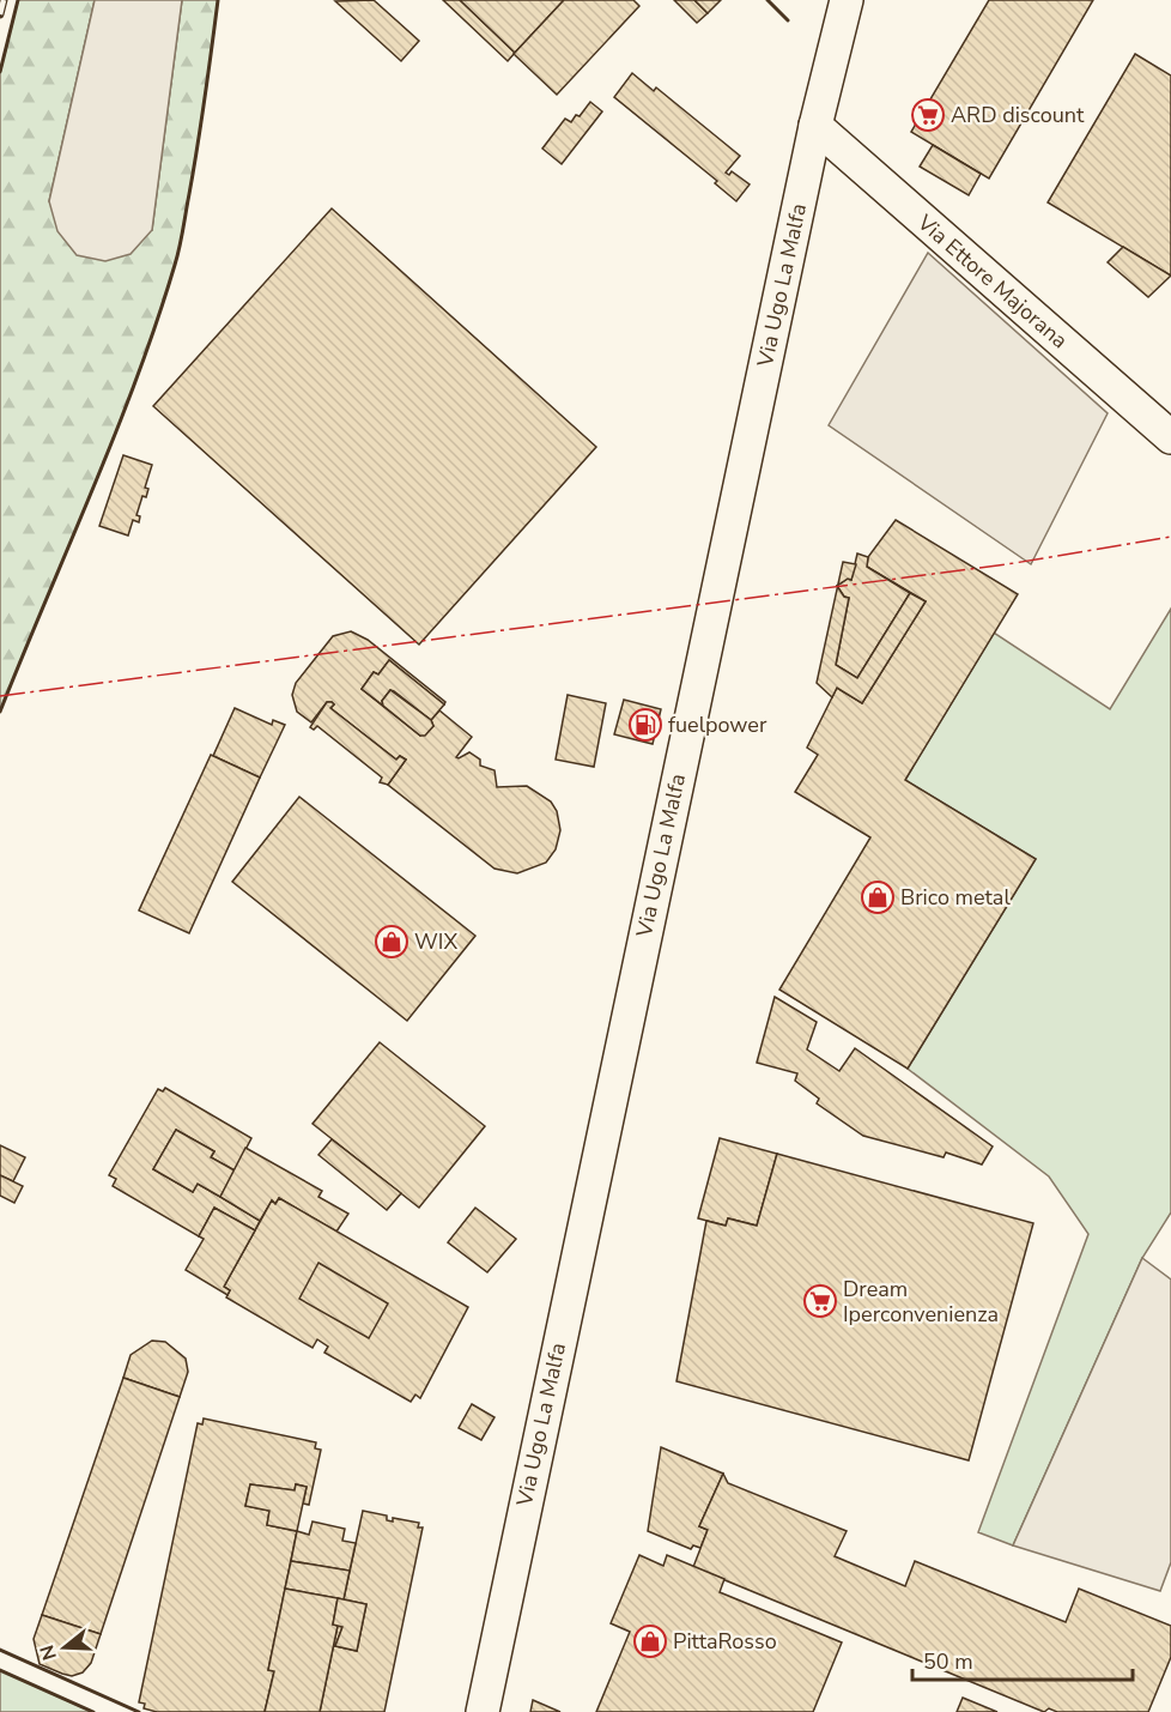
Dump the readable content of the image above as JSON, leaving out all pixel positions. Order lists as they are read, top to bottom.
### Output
{
  "streets": {
    "street": ["Via Ettore Majorana", "Via Ugo La Malfa"]
  },
  "crossings": [
    ["Via Ettore Majorana", "Via Ugo La Malfa"]
  ],
  "places": {
    "supermarket": ["ARD discount", "Dream Iperconvenienza"],
    "fuel station": ["fuelpower"],
    "shop": ["Brico metal", "WIX", "PittaRosso"]
  },
  "scale_bar": "50 m",
  "north": "left"
}
